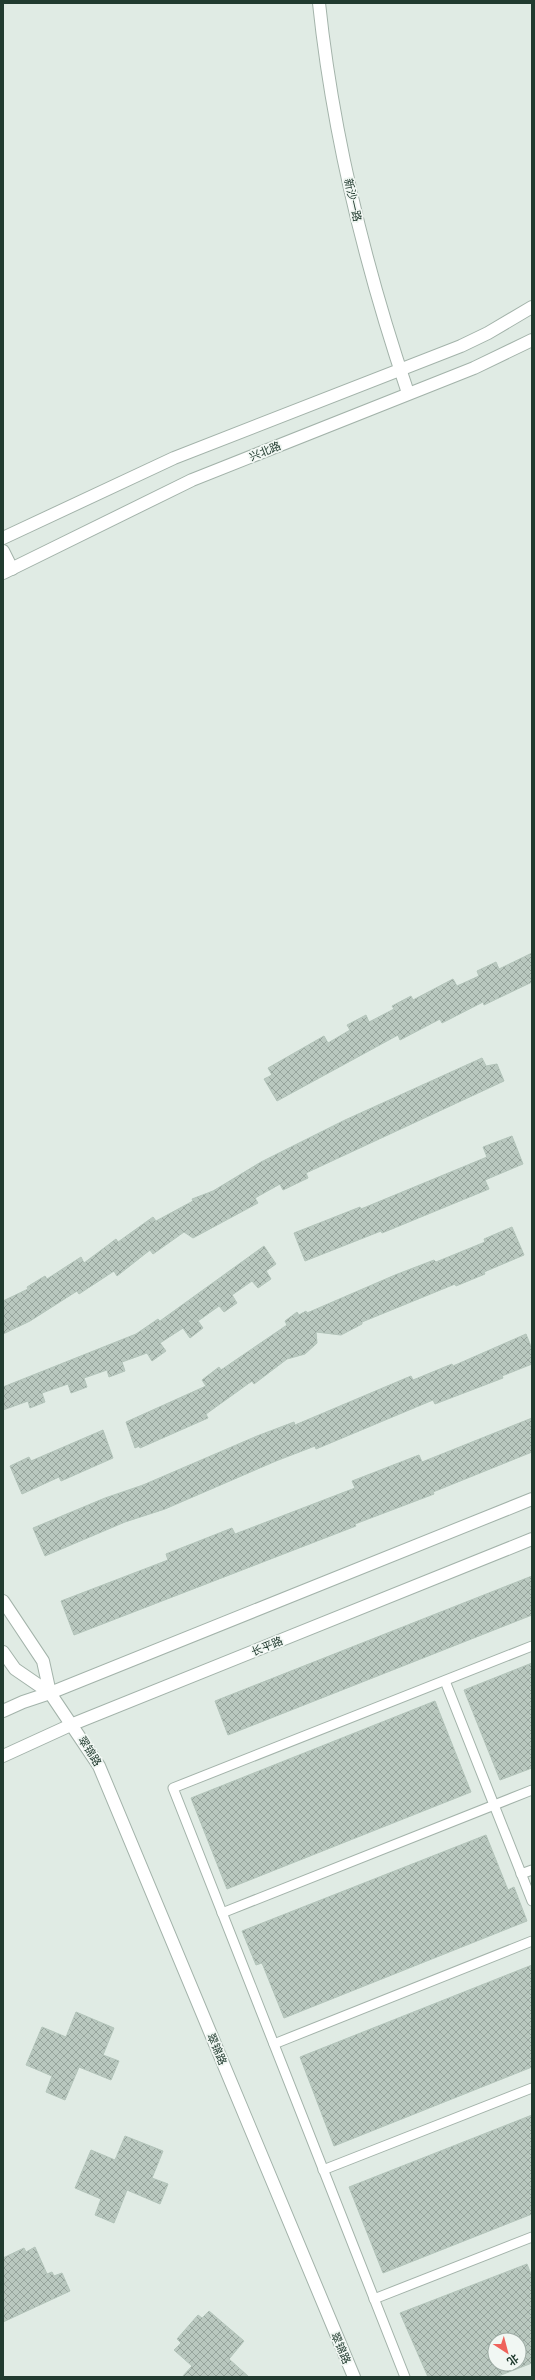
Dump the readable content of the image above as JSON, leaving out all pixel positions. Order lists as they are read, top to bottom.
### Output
{
  "streets": {
    "street": [
      "新沙一路",
      "兴北路",
      "长平路",
      "翠锦路"
    ]
  },
  "crossings": [
    ["新沙一路", "兴北路"],
    ["长平路", "翠锦路"]
  ],
  "north": "bottom right"
}
